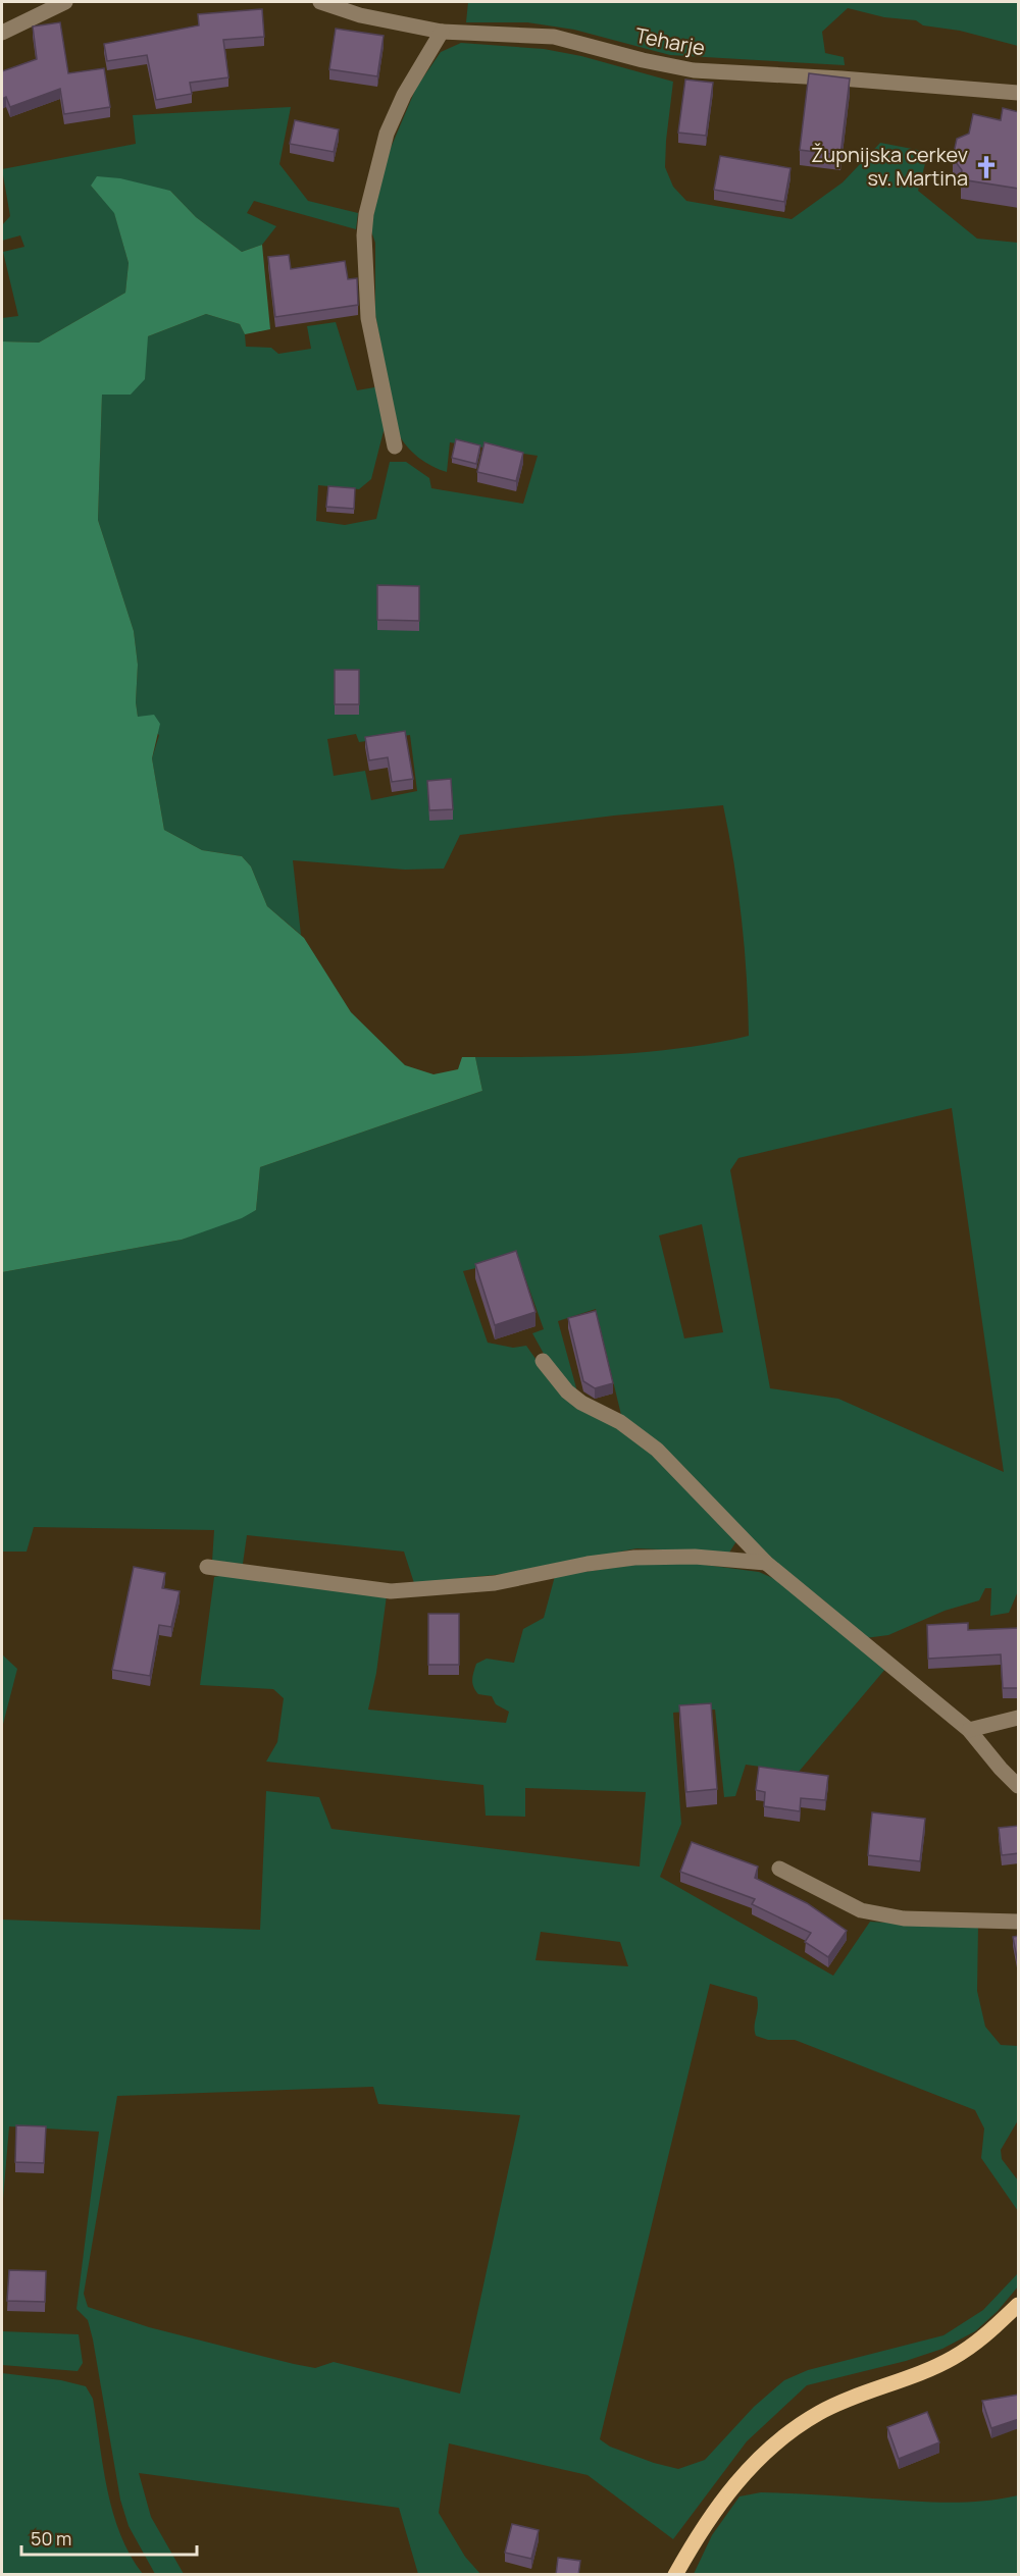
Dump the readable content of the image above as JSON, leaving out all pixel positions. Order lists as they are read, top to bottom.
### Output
{
  "streets": {
    "street": ["Teharje"]
  },
  "places": {
    "church": ["Župnijska cerkev sv. Martina"]
  },
  "scale_bar": "50 m"
}
